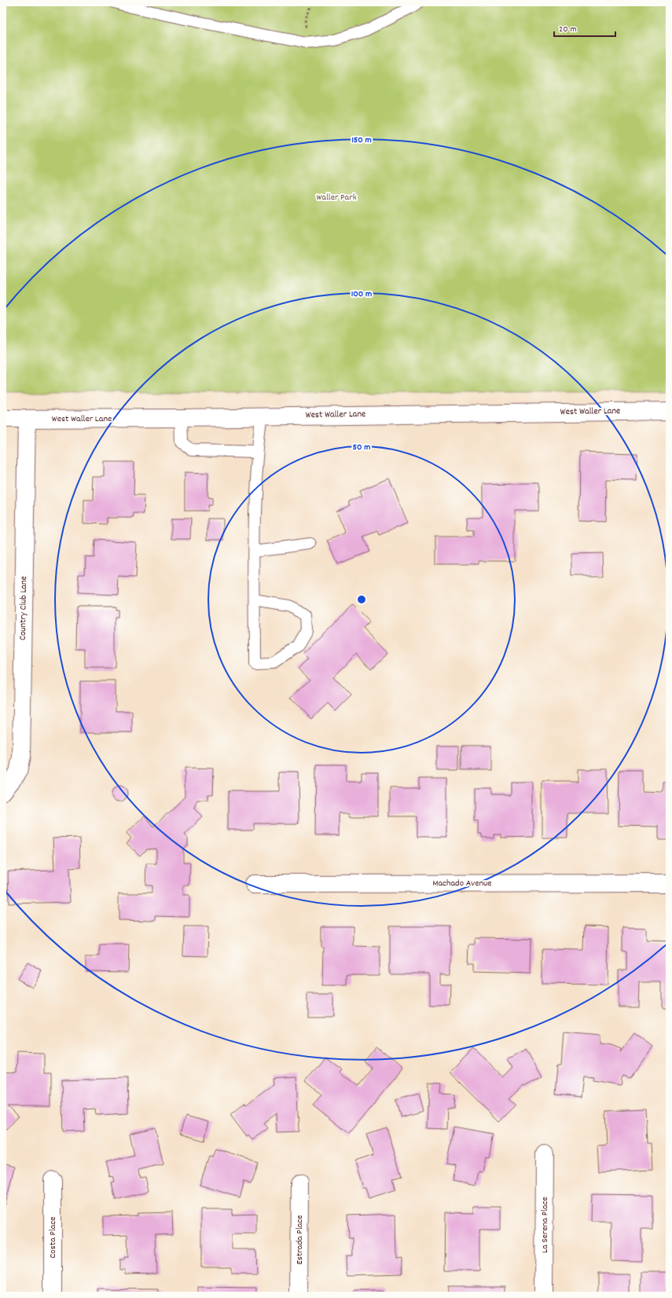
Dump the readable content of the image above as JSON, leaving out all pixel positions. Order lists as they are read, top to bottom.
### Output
{
  "streets": {
    "street": [
      "West Waller Lane",
      "Country Club Lane",
      "Machado Avenue",
      "La Serena Place",
      "Costa Place",
      "Estrada Place"
    ]
  },
  "crossings": [
    ["West Waller Lane", "Country Club Lane"]
  ],
  "parks": ["Waller Park"],
  "scale_bar": "20 m",
  "rings": ["150 m", "100 m", "50 m"]
}
